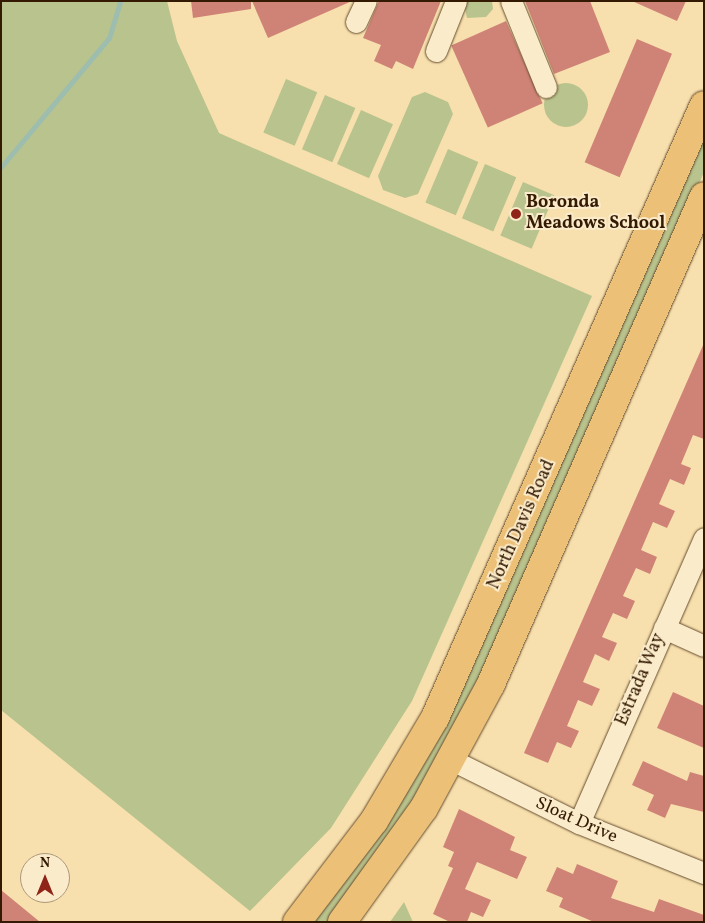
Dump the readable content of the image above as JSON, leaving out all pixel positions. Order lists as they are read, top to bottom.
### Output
{
  "streets": {
    "highway": ["North Davis Road"],
    "street": ["Estrada Way", "Sloat Drive"]
  },
  "crossings": [
    ["North Davis Road", "Sloat Drive"],
    ["Estrada Way", "Sloat Drive"]
  ],
  "places": ["Boronda Meadows School"],
  "north": "top"
}
